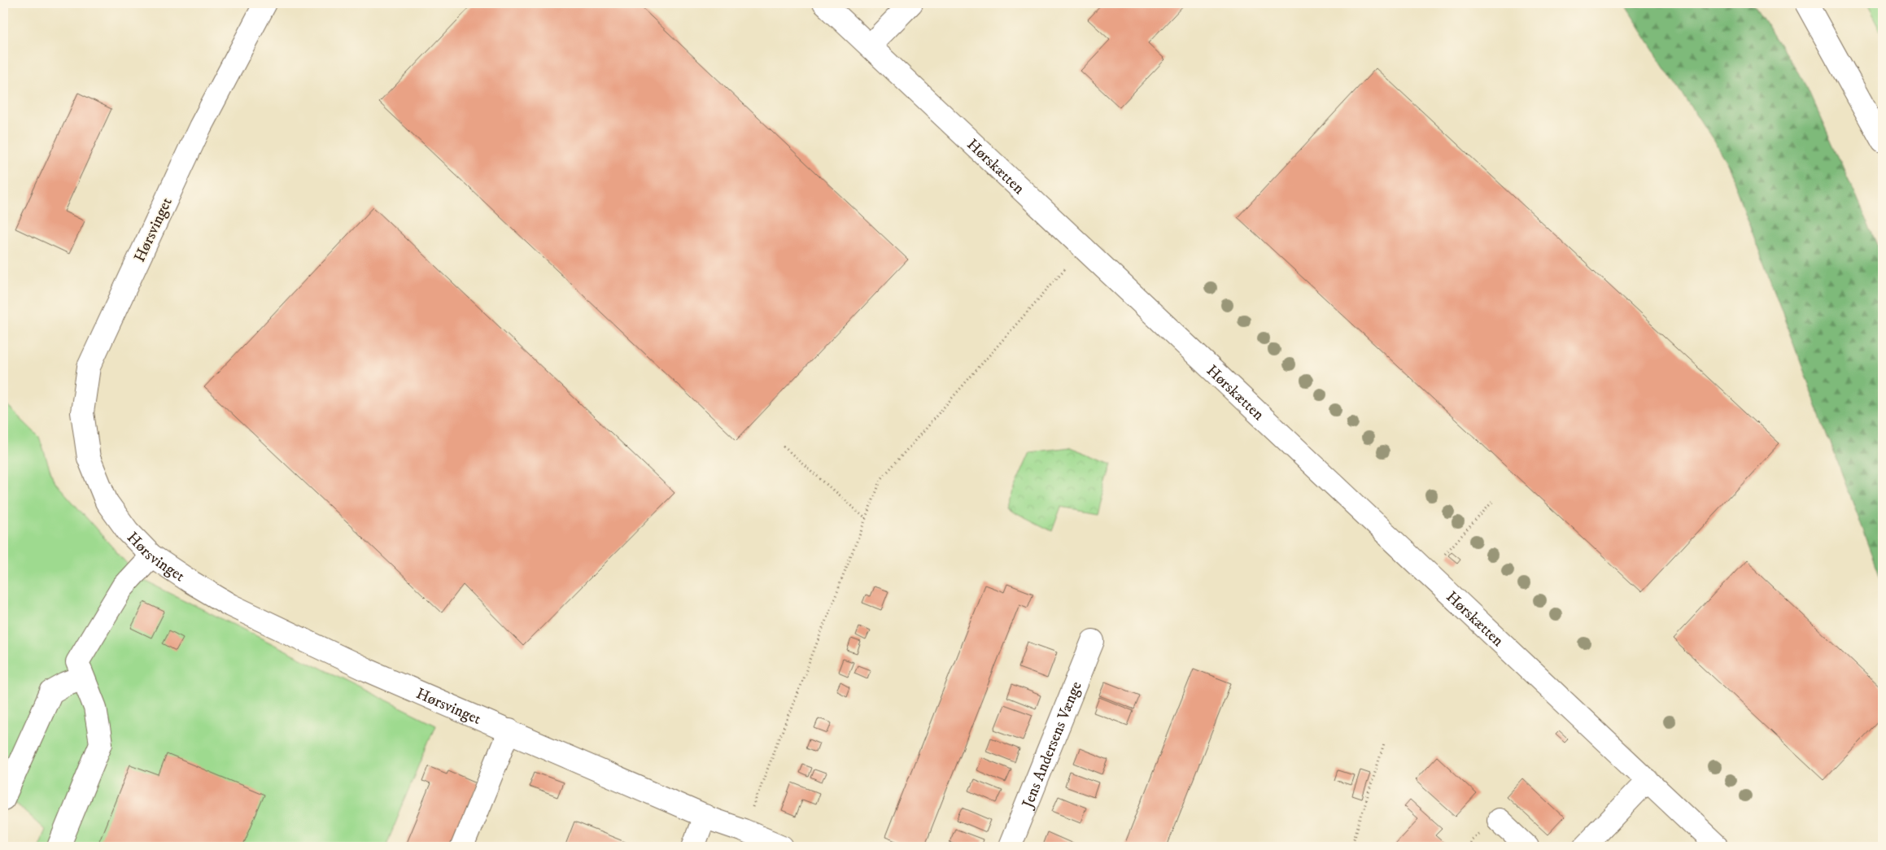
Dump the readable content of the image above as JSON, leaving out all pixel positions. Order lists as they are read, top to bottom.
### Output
{
  "streets": {
    "main road": ["Hørskætten", "Hørsvinget", "Jens Andersens Vænge"]
  }
}
